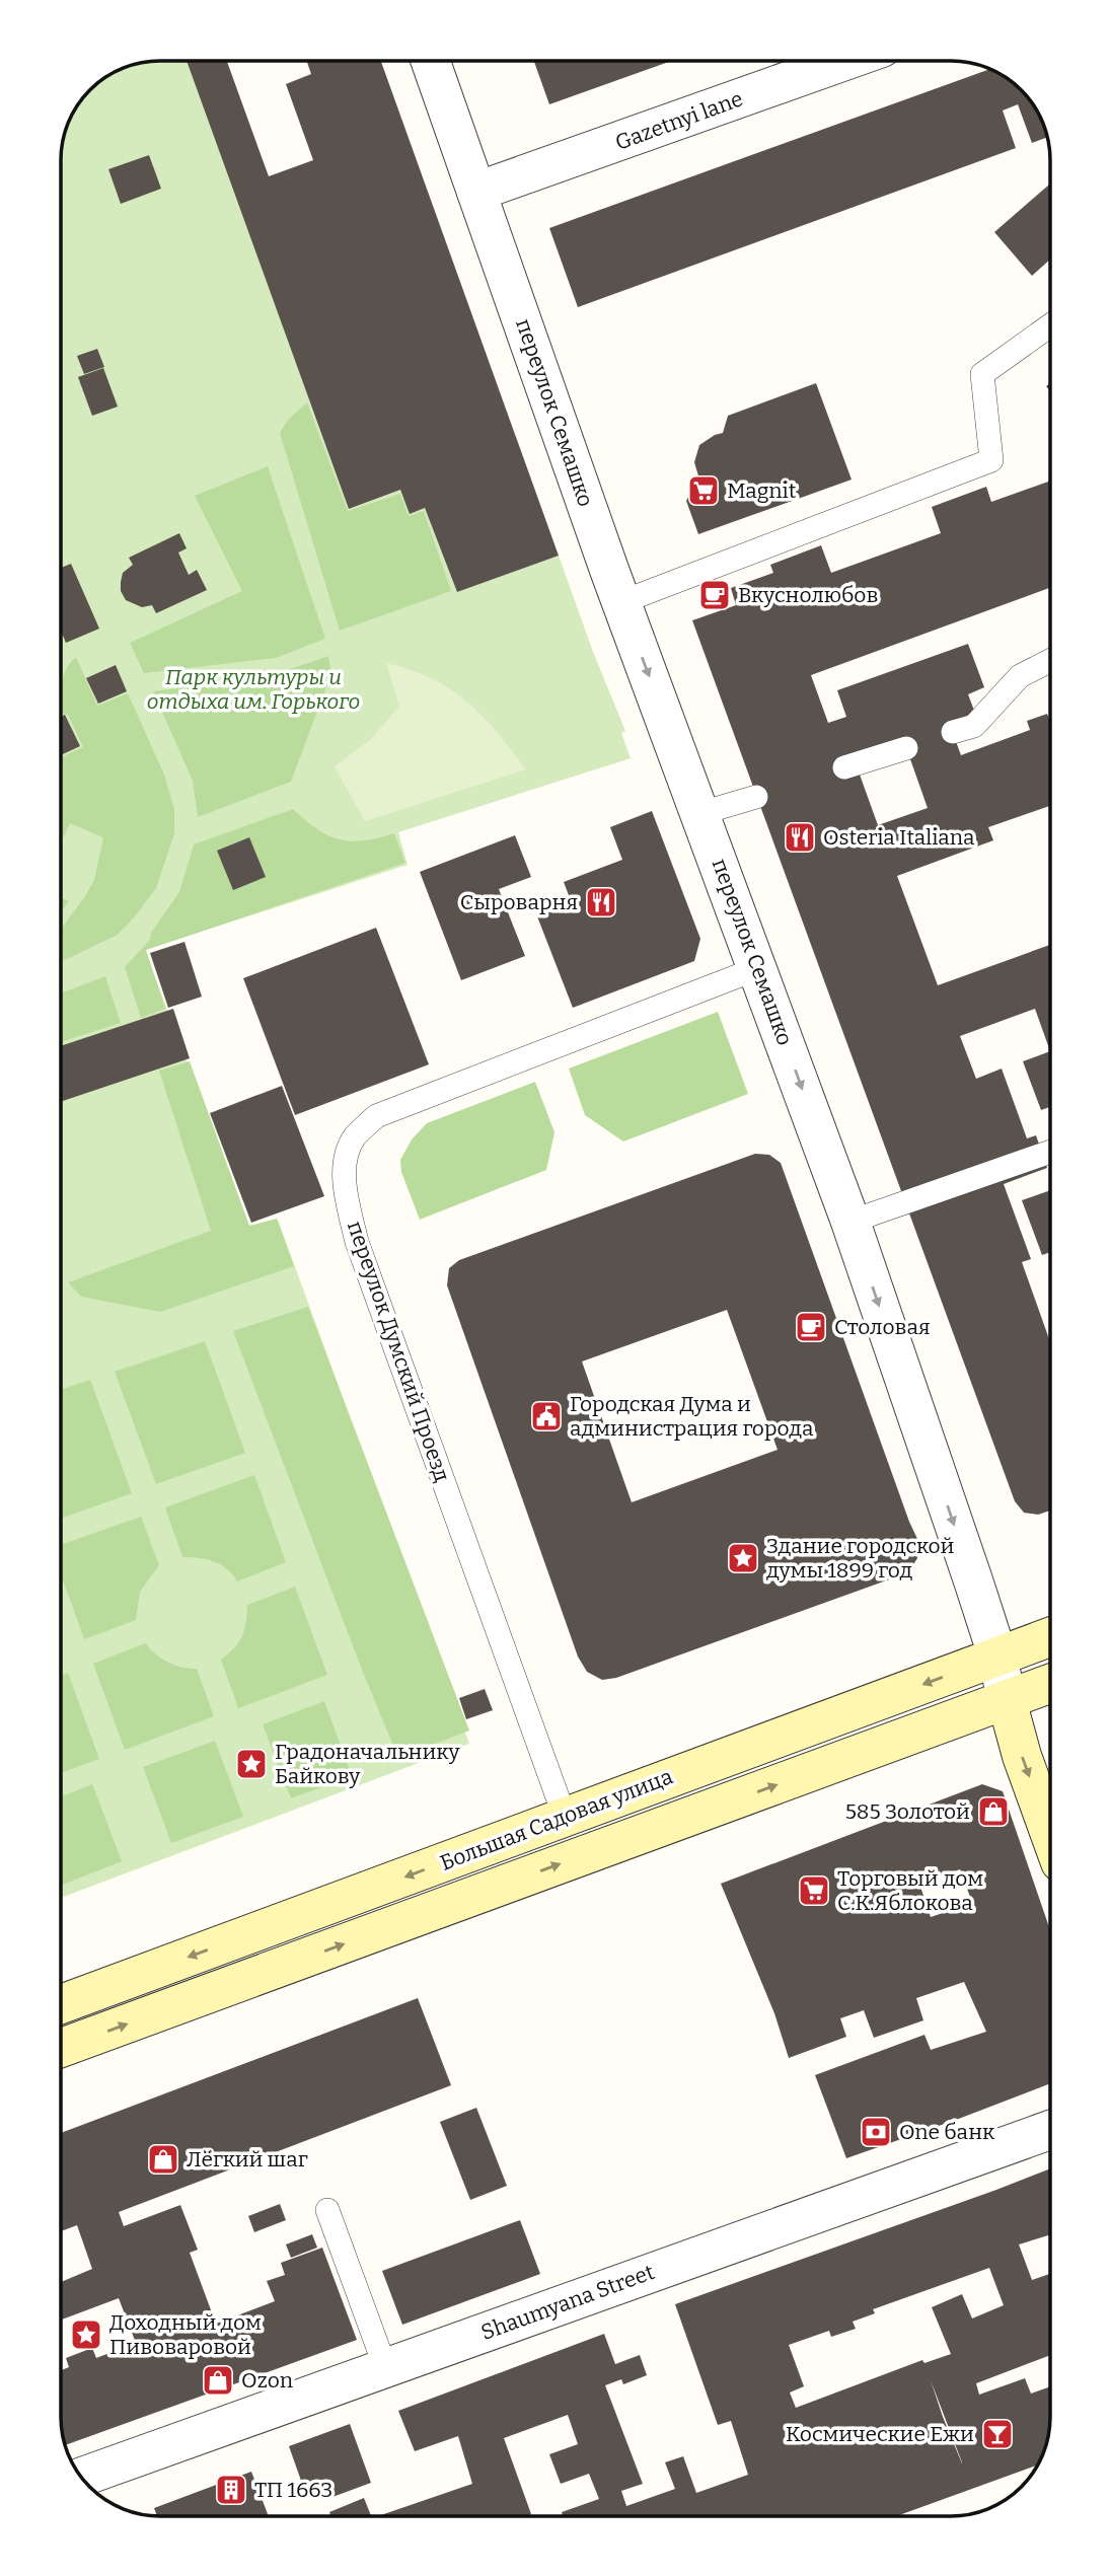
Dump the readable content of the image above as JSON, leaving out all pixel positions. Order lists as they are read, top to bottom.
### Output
{
  "streets": {
    "main road": ["переулок Семашко", "Большая Садовая улица"],
    "street": ["Gazetnyi lane", "Shaumyana Street"],
    "lane": ["переулок Думский Проезд"]
  },
  "crossings": [
    ["Gazetnyi lane", "переулок Семашко"],
    ["переулок Семашко", "переулок Думский Проезд"],
    ["переулок Семашко", "Большая Садовая улица"],
    ["переулок Думский Проезд", "Большая Садовая улица"]
  ],
  "one_way": ["переулок Семашко"],
  "parks": ["Парк культуры и отдыха им. Горького"],
  "places": {
    "supermarket": ["Magnit", "Торговый дом С.К.Яблокова"],
    "cafe": ["Вкуснолюбов", "Столовая"],
    "restaurant": ["Osteria Italiana", "Cыроварня"],
    "public building": ["Городская Дума и администрация города"],
    "place": ["Здание городской думы 1899 год", "Градоначальнику Байкову", "Доходный дом Пивоваровой"],
    "shop": ["585 Золотой", "Лёгкий шаг", "Ozon"],
    "bank": ["One банк"],
    "bar": ["Космические Ежи"],
    "building": ["ТП 1663"]
  }
}
